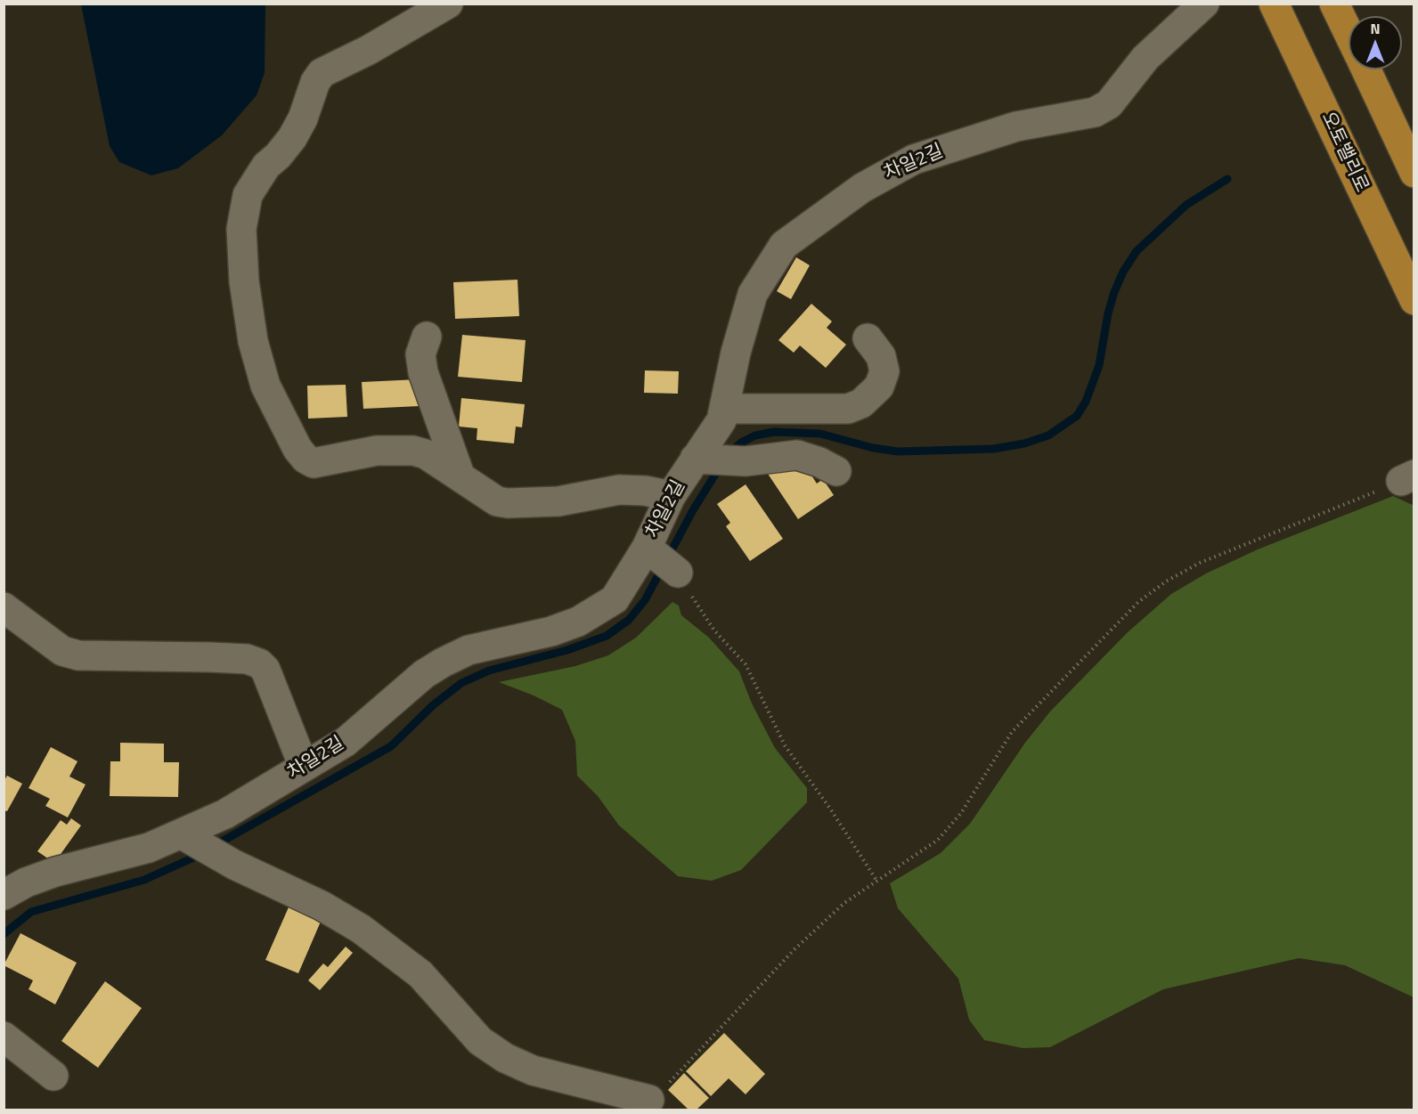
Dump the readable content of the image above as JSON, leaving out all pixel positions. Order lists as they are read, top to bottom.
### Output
{
  "streets": {
    "highway": ["오토밸리로"],
    "street": ["차일2길"]
  },
  "north": "top"
}
